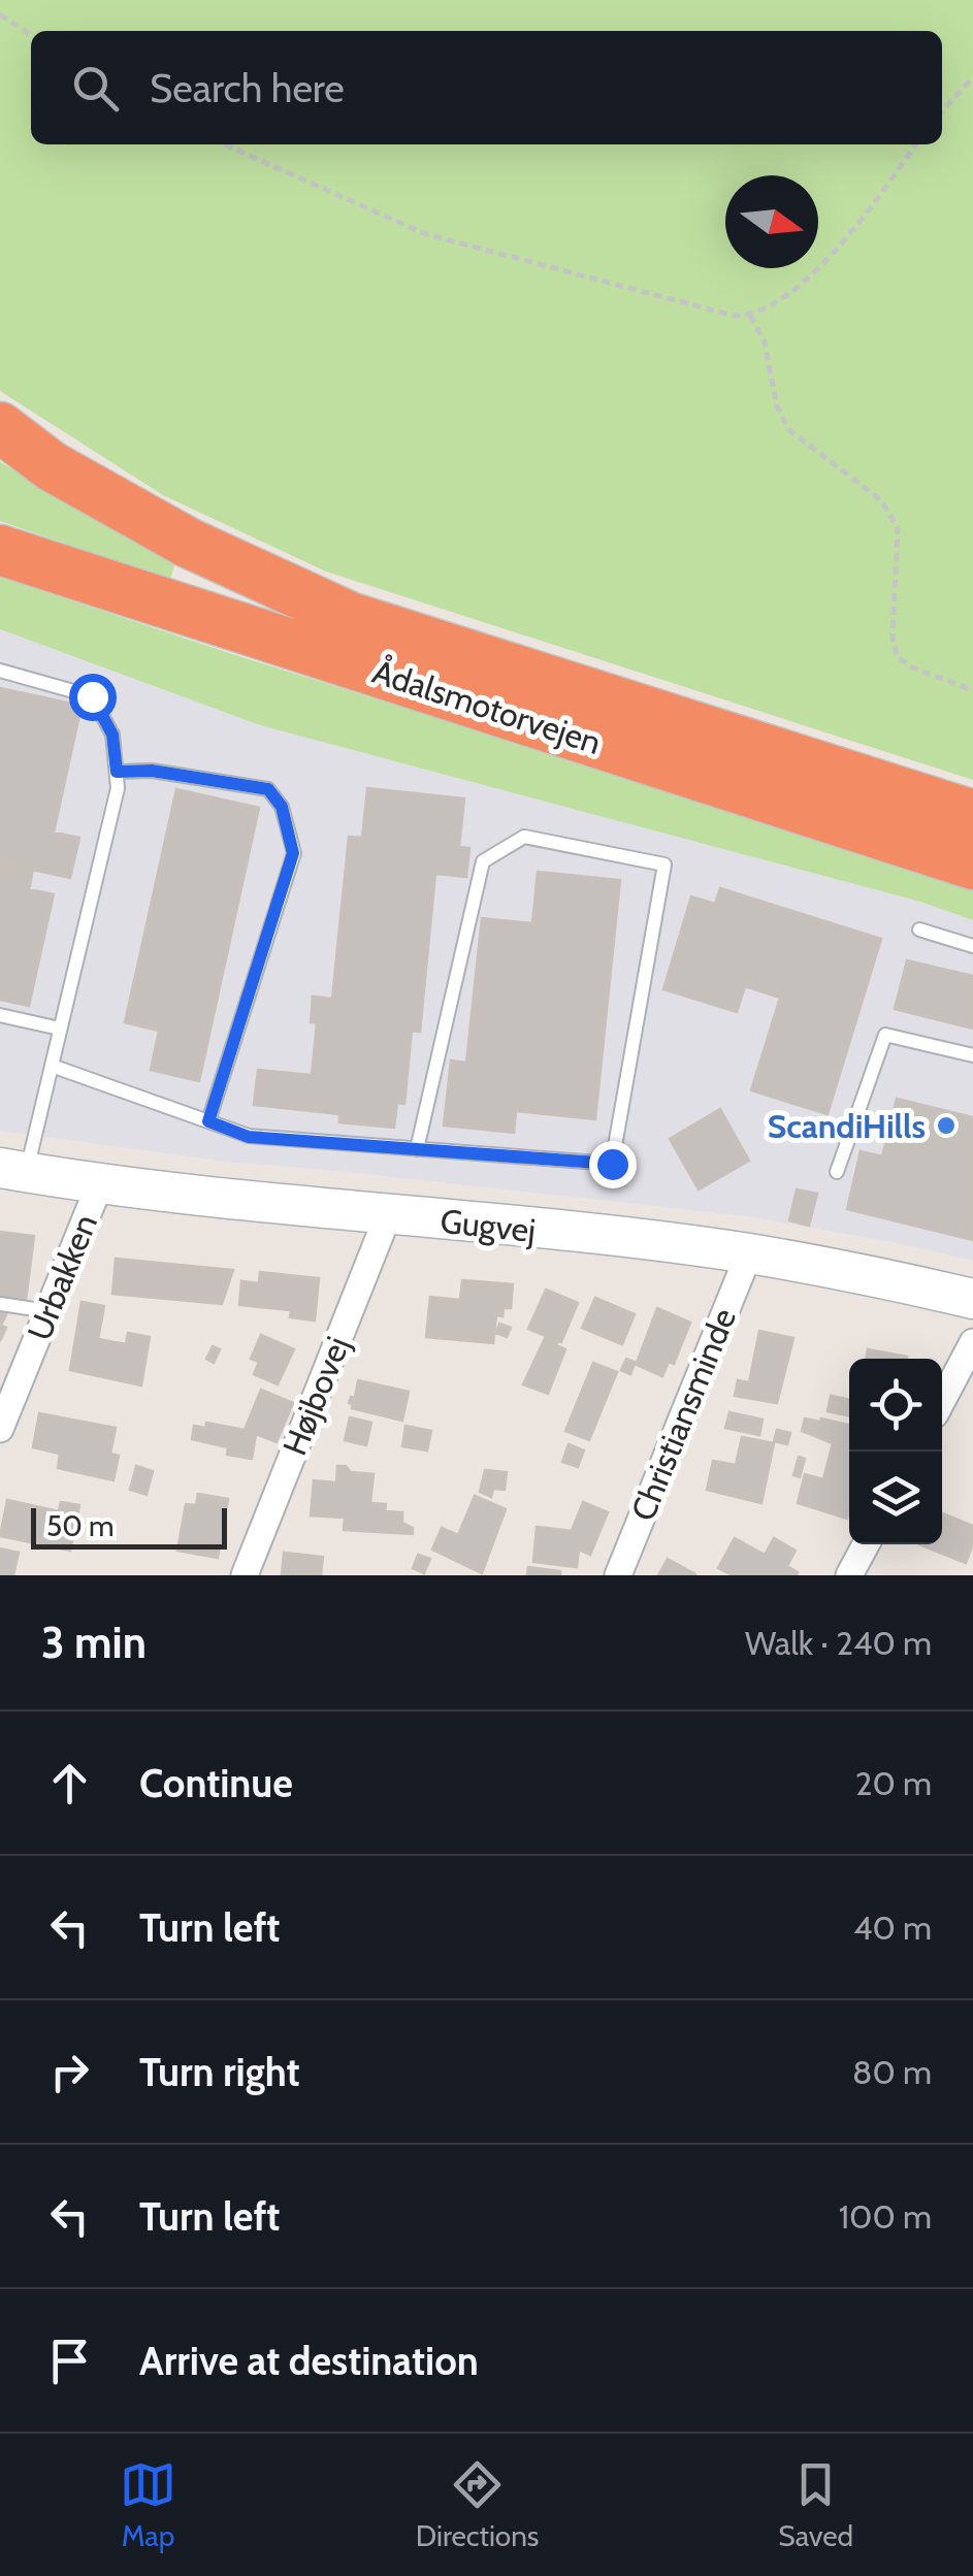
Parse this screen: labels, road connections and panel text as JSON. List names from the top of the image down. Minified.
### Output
{"streets":{"highway":["Ådalsmotorvejen"],"street":["Gugvej","Urbakken","Højbovej","Christiansminde"]},"crossings":[["Gugvej","Urbakken"],["Gugvej","Højbovej"],["Gugvej","Christiansminde"]],"places":["ScandiHills"],"scale_bar":"50 m","north":"right","page":{"search":"Search here","scale":"50 m","heading":["3 min","Walk · 240 m"],"list":[["Continue","20 m"],["Turn left","40 m"],["Turn right","80 m"],["Turn left","100 m"],"Arrive at destination"],"nav":["Map","Directions","Saved"]}}
